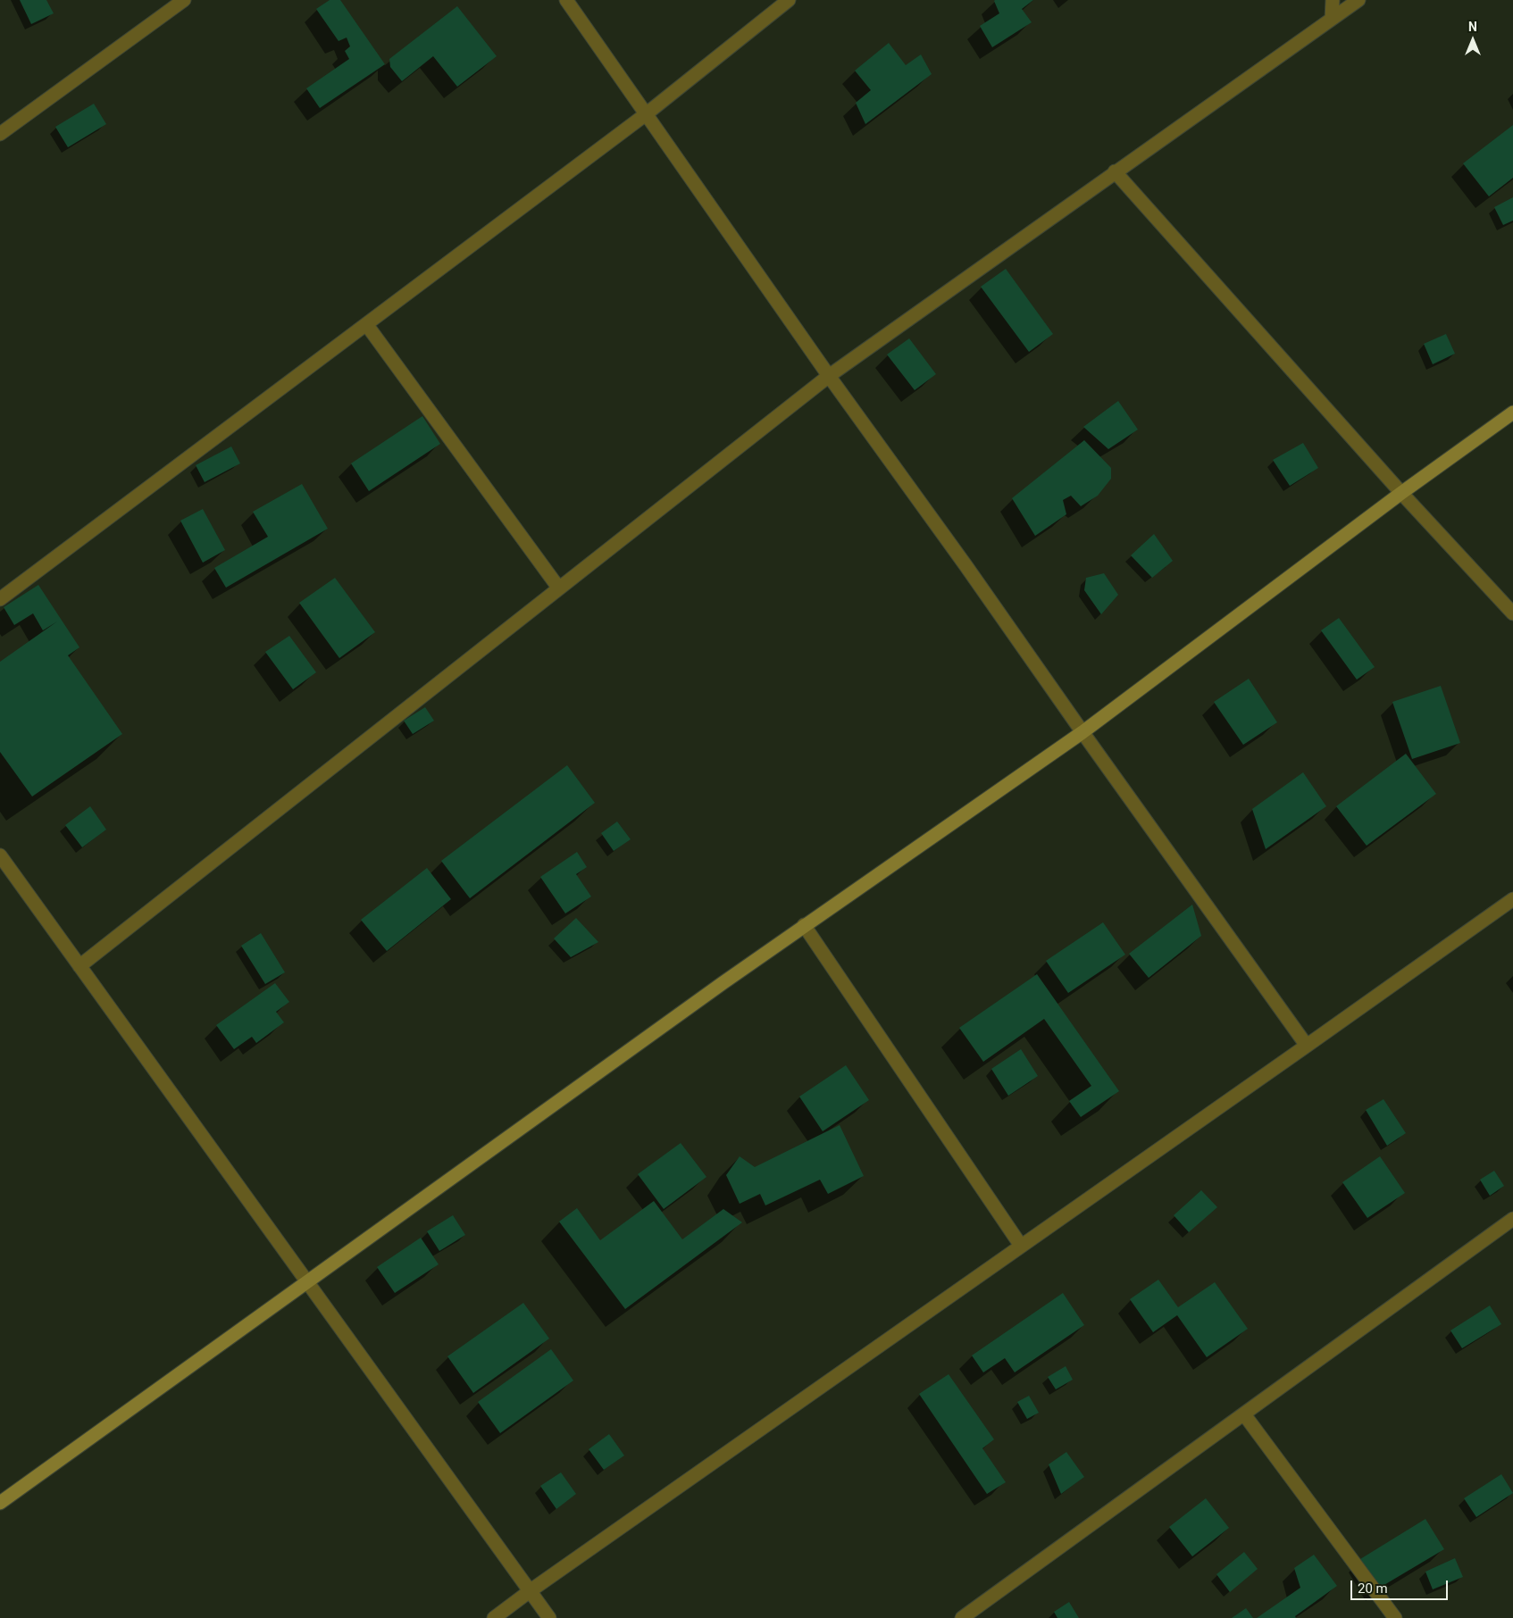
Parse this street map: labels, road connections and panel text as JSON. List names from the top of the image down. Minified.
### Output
{"scale_bar":"20 m","north":"top"}
